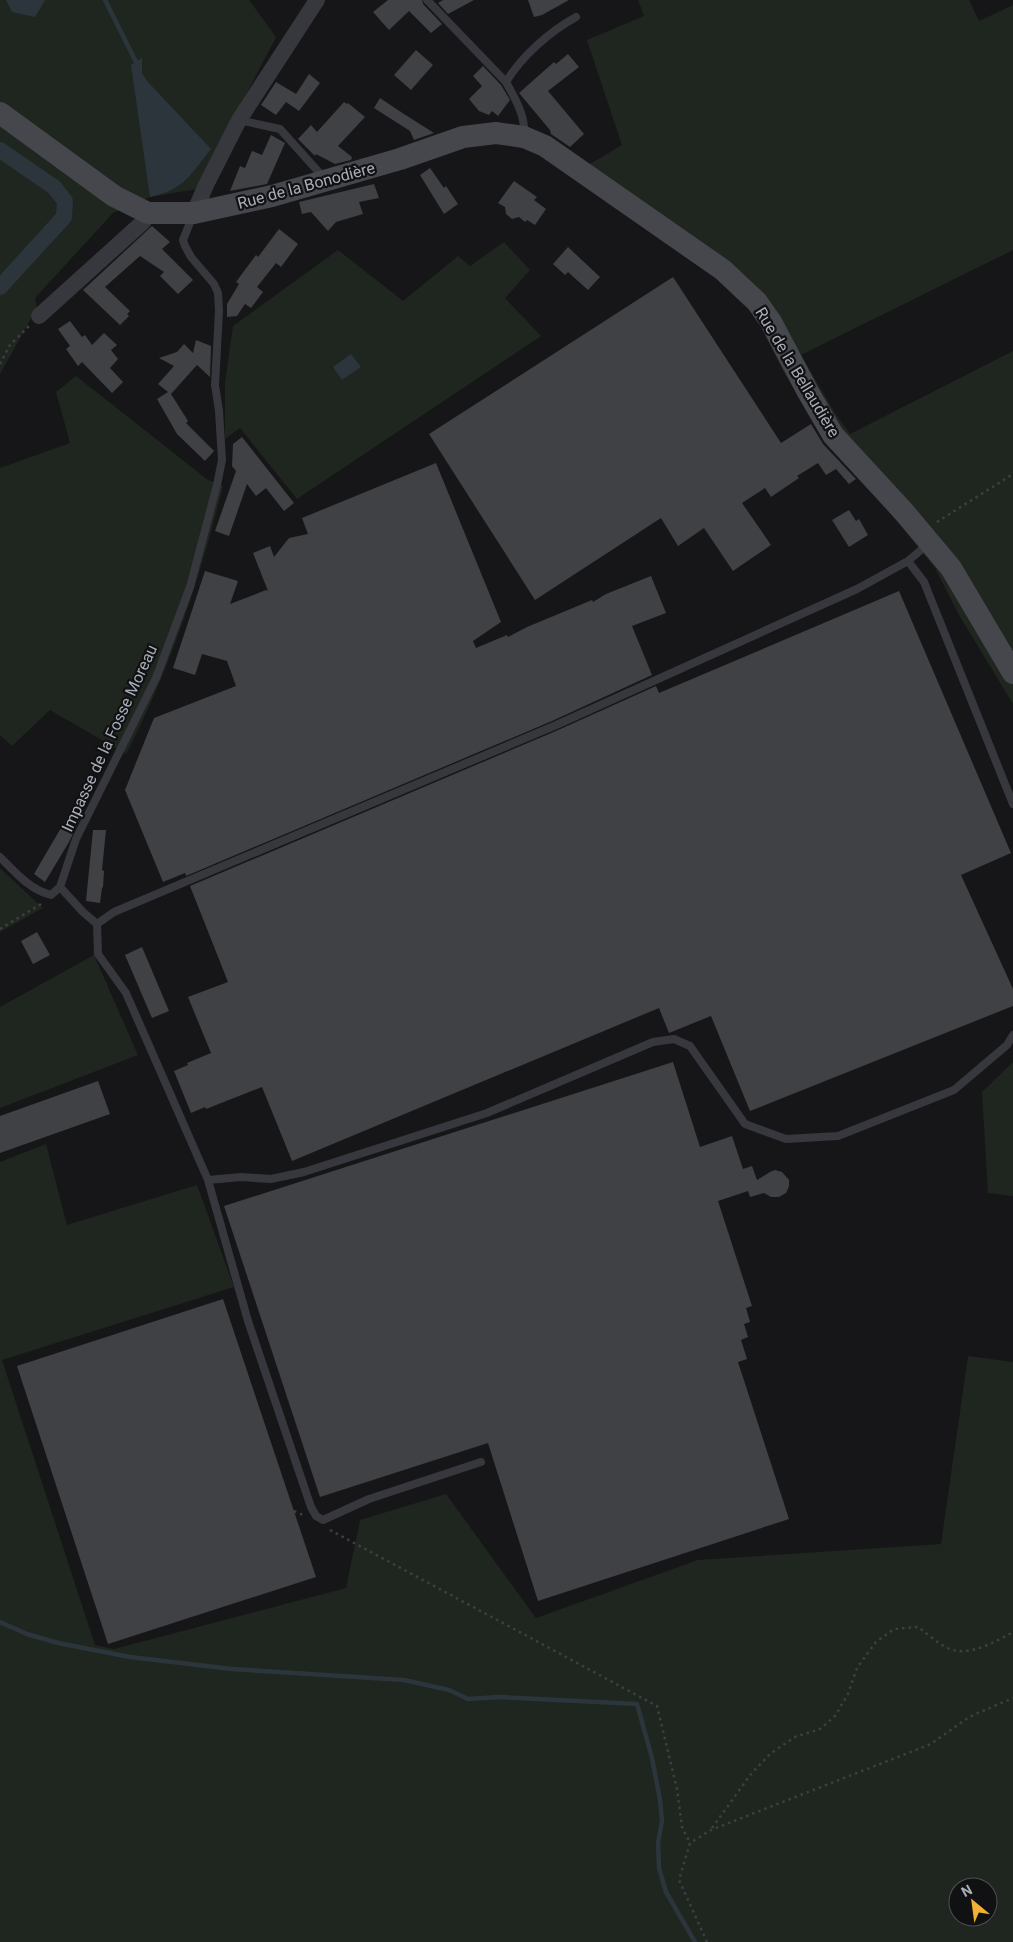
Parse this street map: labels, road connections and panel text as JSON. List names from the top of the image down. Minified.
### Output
{"streets":{"street":["Rue de la Bonodière","Rue de la Bellaudière"],"lane":["Impasse de la Fosse Moreau"]},"crossings":[["Rue de la Bonodière","Rue de la Bellaudière"],["Rue de la Bonodière","Impasse de la Fosse Moreau"]],"north":"top left"}
